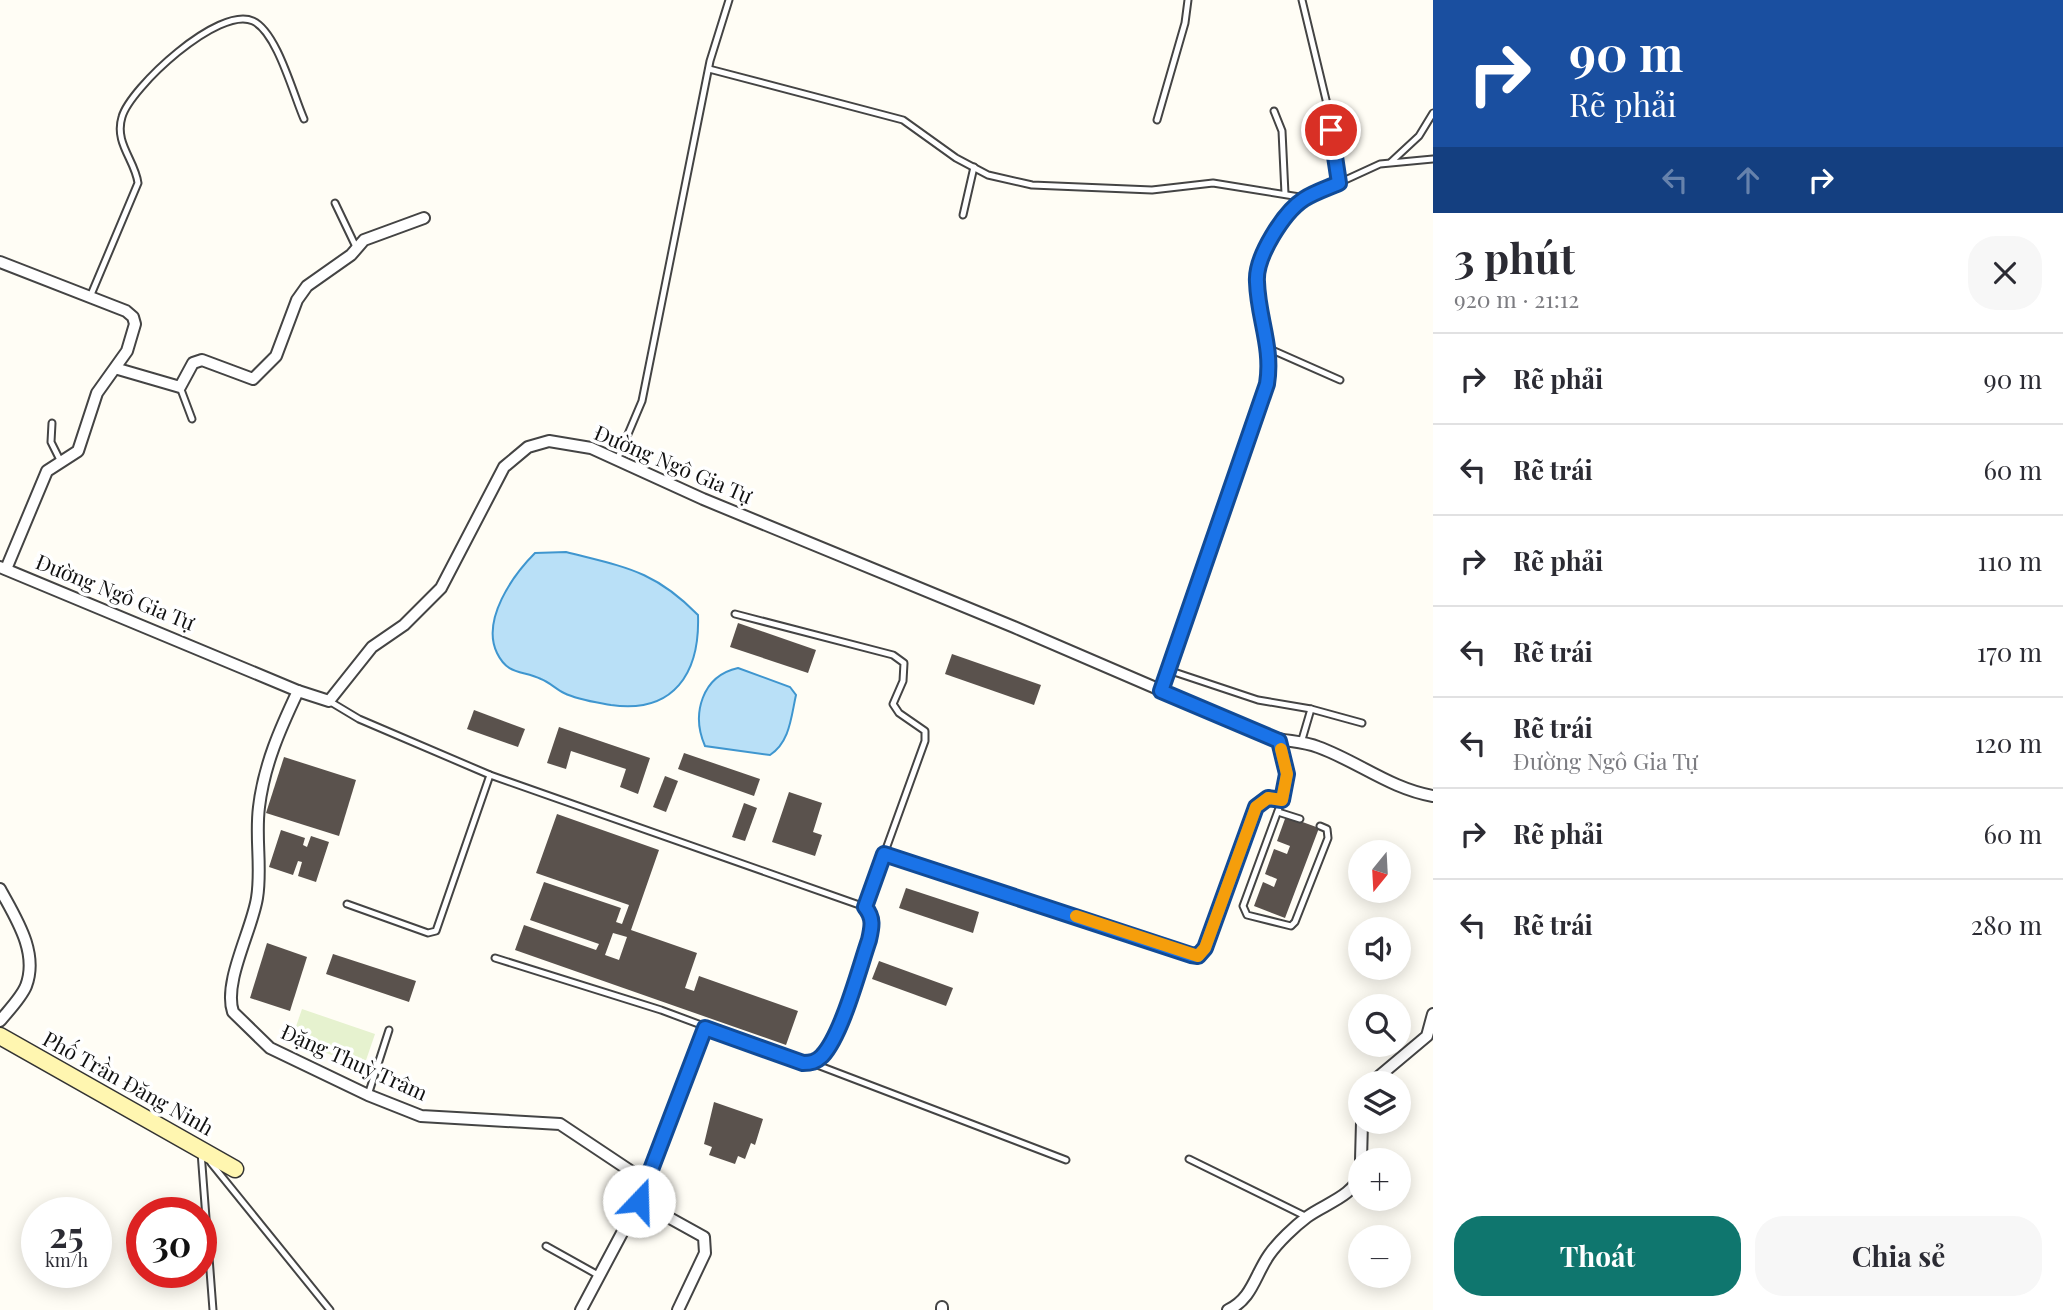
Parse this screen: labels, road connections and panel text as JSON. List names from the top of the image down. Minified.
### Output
{"streets":{"street":["Đường Ngô Gia Tự","Đặng Thuỳ Trâm","Phố Trần Đăng Ninh"]},"crossings":[["Đường Ngô Gia Tự","Đặng Thuỳ Trâm"]],"north":"bottom","page":{"turn":["90 m","Rẽ phải"],"heading":["3 phút","920 m · 21:12"],"list":[{"name":"Rẽ phải","value":"90 m"},{"name":"Rẽ trái","value":"60 m"},{"name":"Rẽ phải","value":"110 m"},{"name":"Rẽ trái","value":"170 m"},{"name":"Rẽ trái","note":"Đường Ngô Gia Tự","value":"120 m"},{"name":"Rẽ phải","value":"60 m"},{"name":"Rẽ trái","value":"280 m"}],"map_buttons":["+","−"],"speed":"25 km/h","limit":"30","buttons":["Thoát","Chia sẻ"]}}
